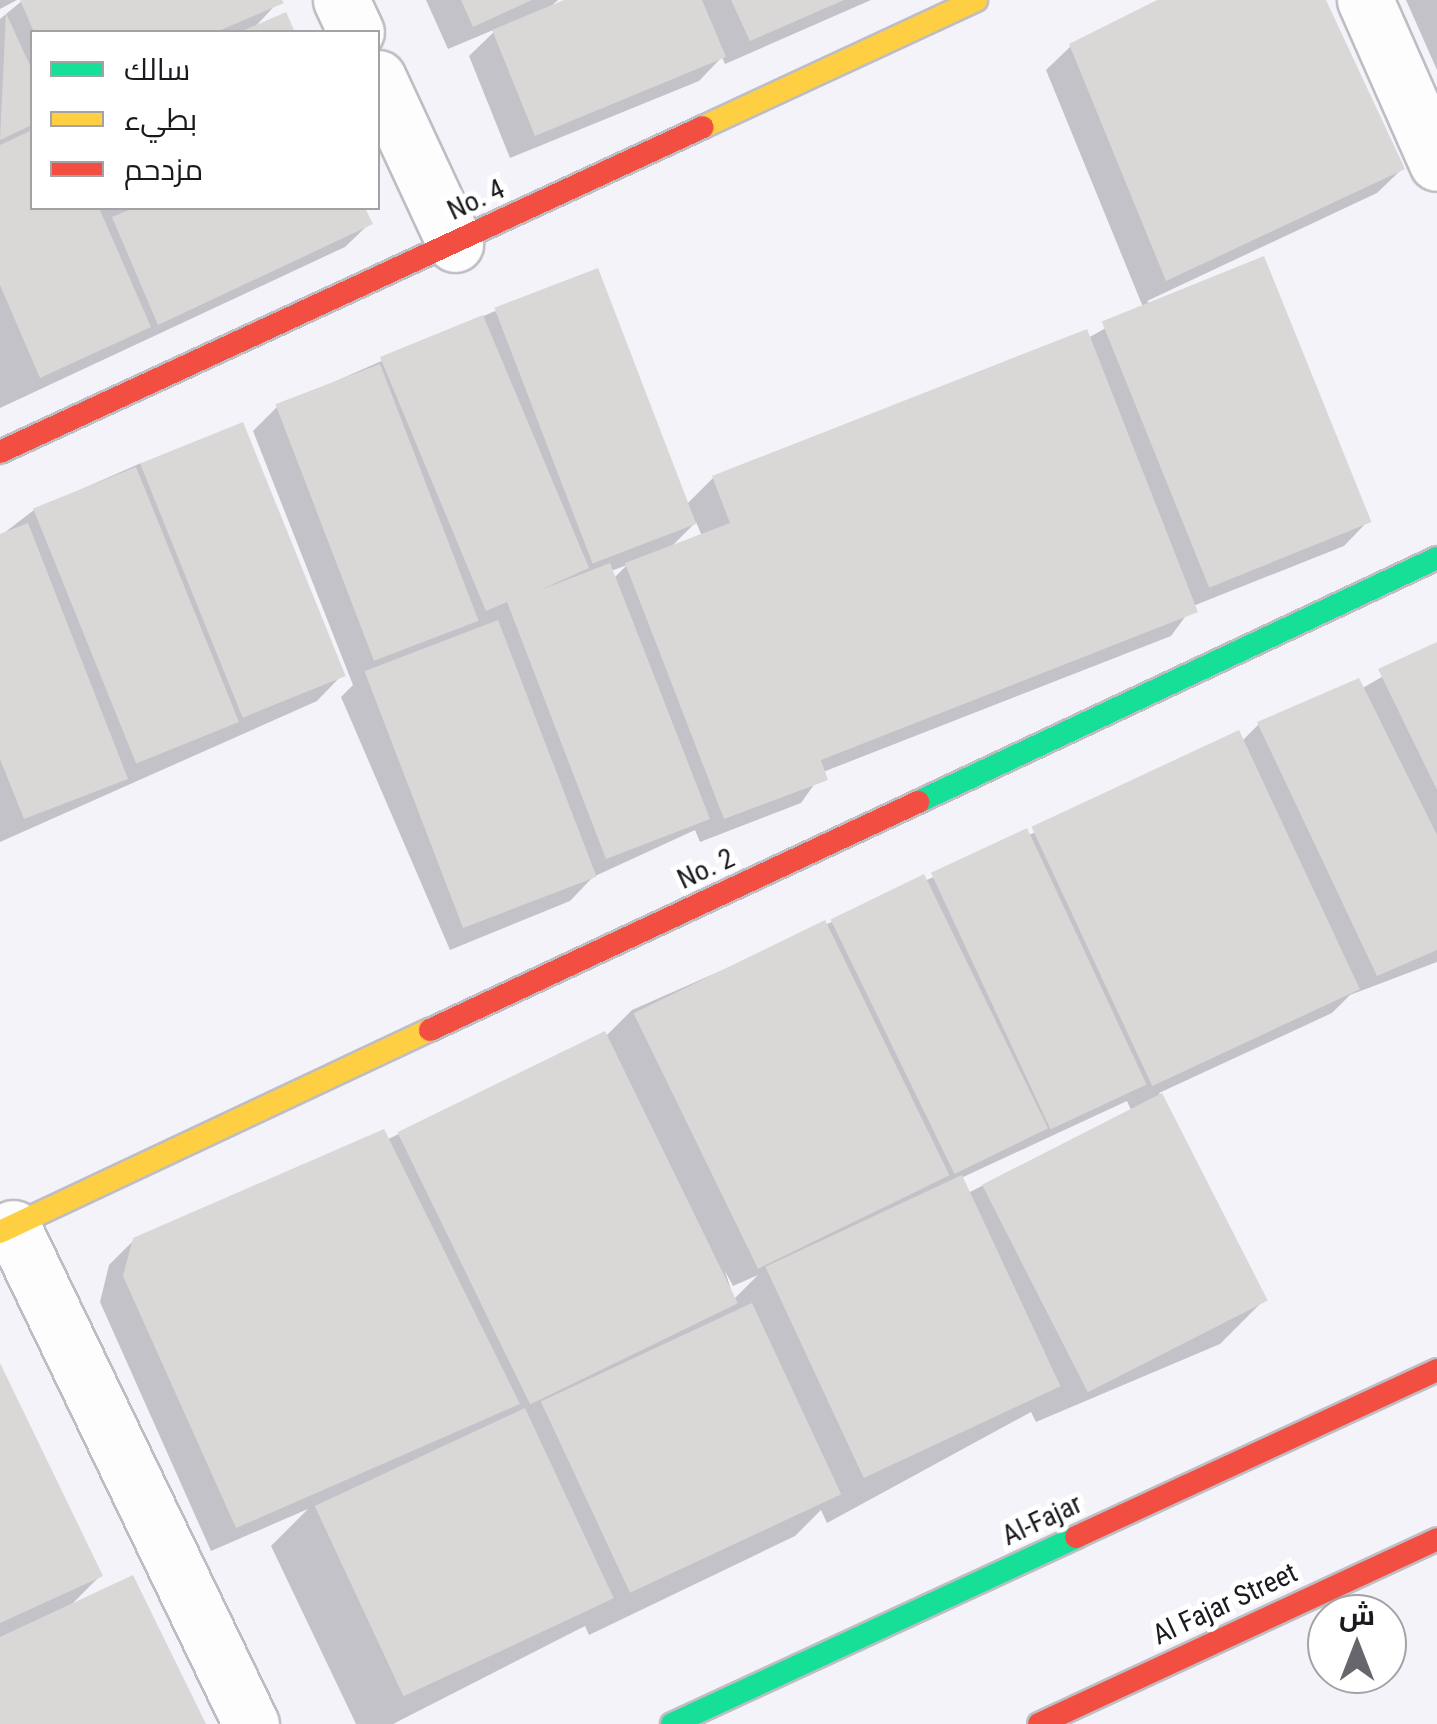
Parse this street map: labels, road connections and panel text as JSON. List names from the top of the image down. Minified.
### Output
{"streets":{"street":["No. 4","No. 2","Al-Fajar","Al Fajar Street"]},"legend":["سالك","بطيء","مزدحم"],"north":"top"}
